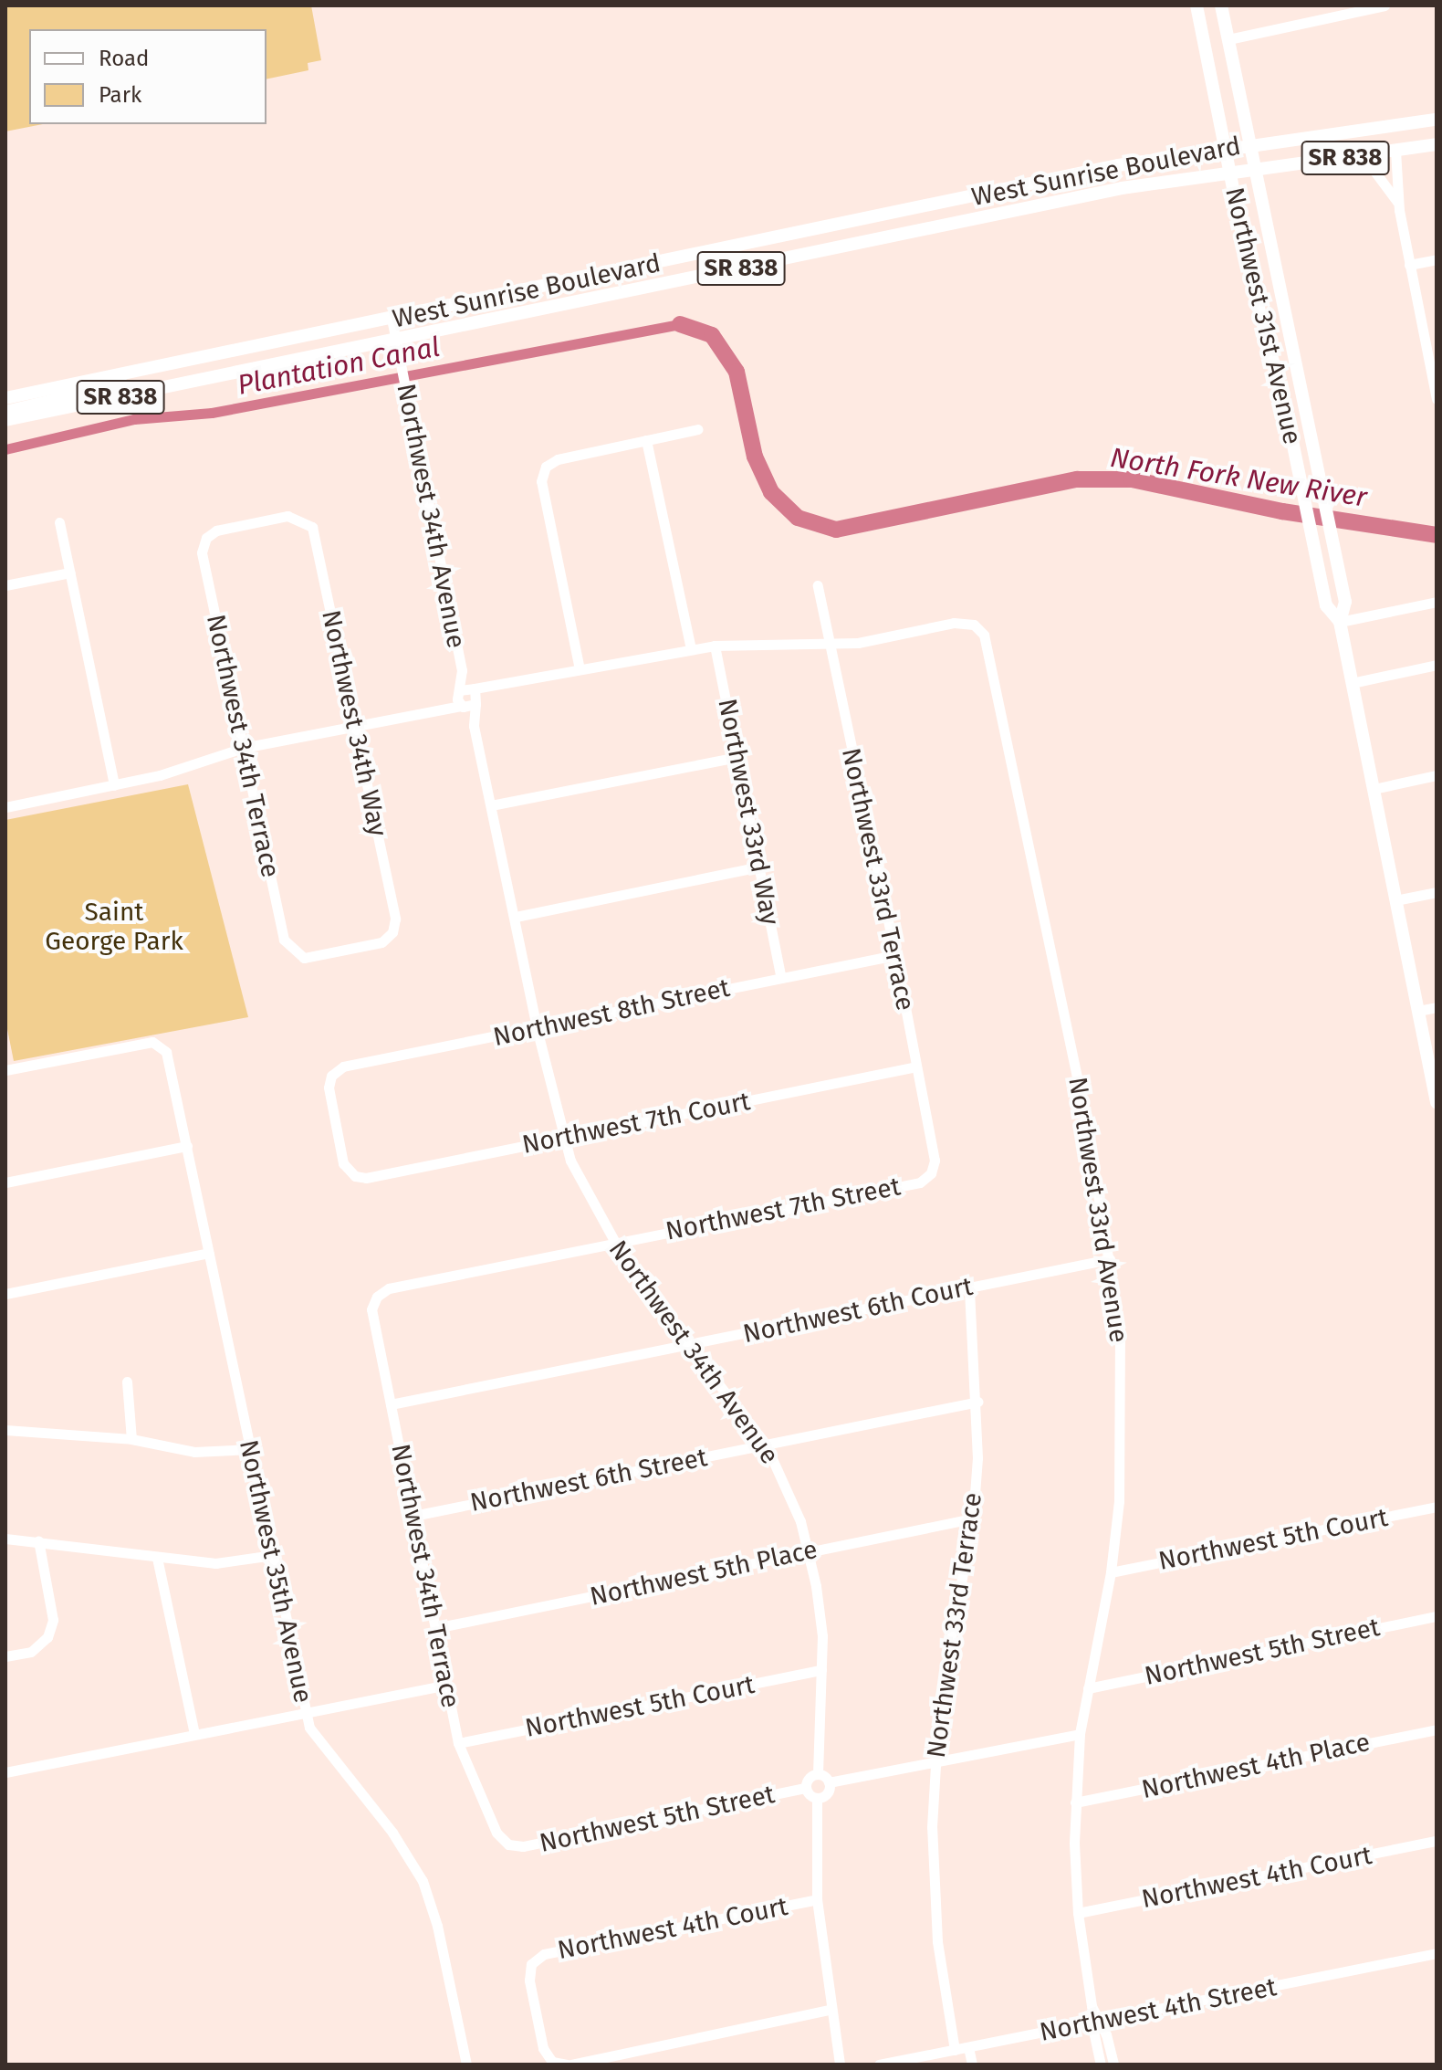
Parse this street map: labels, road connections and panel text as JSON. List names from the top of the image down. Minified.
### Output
{"streets":{"main road":["SR 838","West Sunrise Boulevard","Northwest 31st Avenue"],"street":["Northwest 34th Avenue","Northwest 34th Way","Northwest 34th Terrace","Northwest 33rd Way","Northwest 33rd Terrace","Northwest 8th Street","Northwest 7th Court","Northwest 7th Street","Northwest 33rd Avenue","Northwest 6th Court","Northwest 6th Street","Northwest 5th Court","Northwest 35th Avenue","Northwest 5th Place","Northwest 5th Street","Northwest 4th Place","Northwest 4th Court","Northwest 4th Street"]},"crossings":[["West Sunrise Boulevard","Northwest 31st Avenue"],["West Sunrise Boulevard","Northwest 34th Avenue"],["Northwest 34th Avenue","Northwest 8th Street"],["Northwest 34th Avenue","Northwest 7th Court"],["Northwest 34th Avenue","Northwest 7th Street"],["Northwest 34th Avenue","Northwest 6th Court"],["Northwest 34th Avenue","Northwest 6th Street"],["Northwest 34th Avenue","Northwest 5th Court"],["Northwest 34th Avenue","Northwest 5th Place"],["Northwest 34th Avenue","Northwest 5th Street"],["Northwest 34th Way","Northwest 34th Terrace"],["Northwest 34th Terrace","Northwest 7th Street"],["Northwest 34th Terrace","Northwest 6th Court"],["Northwest 34th Terrace","Northwest 6th Street"],["Northwest 34th Terrace","Northwest 5th Court"],["Northwest 34th Terrace","Northwest 5th Place"],["Northwest 34th Terrace","Northwest 5th Street"],["Northwest 33rd Way","Northwest 8th Street"],["Northwest 33rd Terrace","Northwest 8th Street"],["Northwest 33rd Terrace","Northwest 7th Court"],["Northwest 33rd Terrace","Northwest 7th Street"],["Northwest 33rd Terrace","Northwest 33rd Avenue"],["Northwest 33rd Terrace","Northwest 6th Court"],["Northwest 33rd Terrace","Northwest 6th Street"],["Northwest 33rd Terrace","Northwest 5th Place"],["Northwest 33rd Terrace","Northwest 4th Street"],["Northwest 8th Street","Northwest 7th Court"],["Northwest 33rd Avenue","Northwest 6th Court"],["Northwest 33rd Avenue","Northwest 5th Court"],["Northwest 33rd Avenue","Northwest 5th Street"],["Northwest 33rd Avenue","Northwest 4th Place"],["Northwest 33rd Avenue","Northwest 4th Court"],["Northwest 33rd Avenue","Northwest 4th Street"]],"water":["Plantation Canal","North Fork New River"],"parks":["Saint George Park"],"legend":["Road","Park"]}
